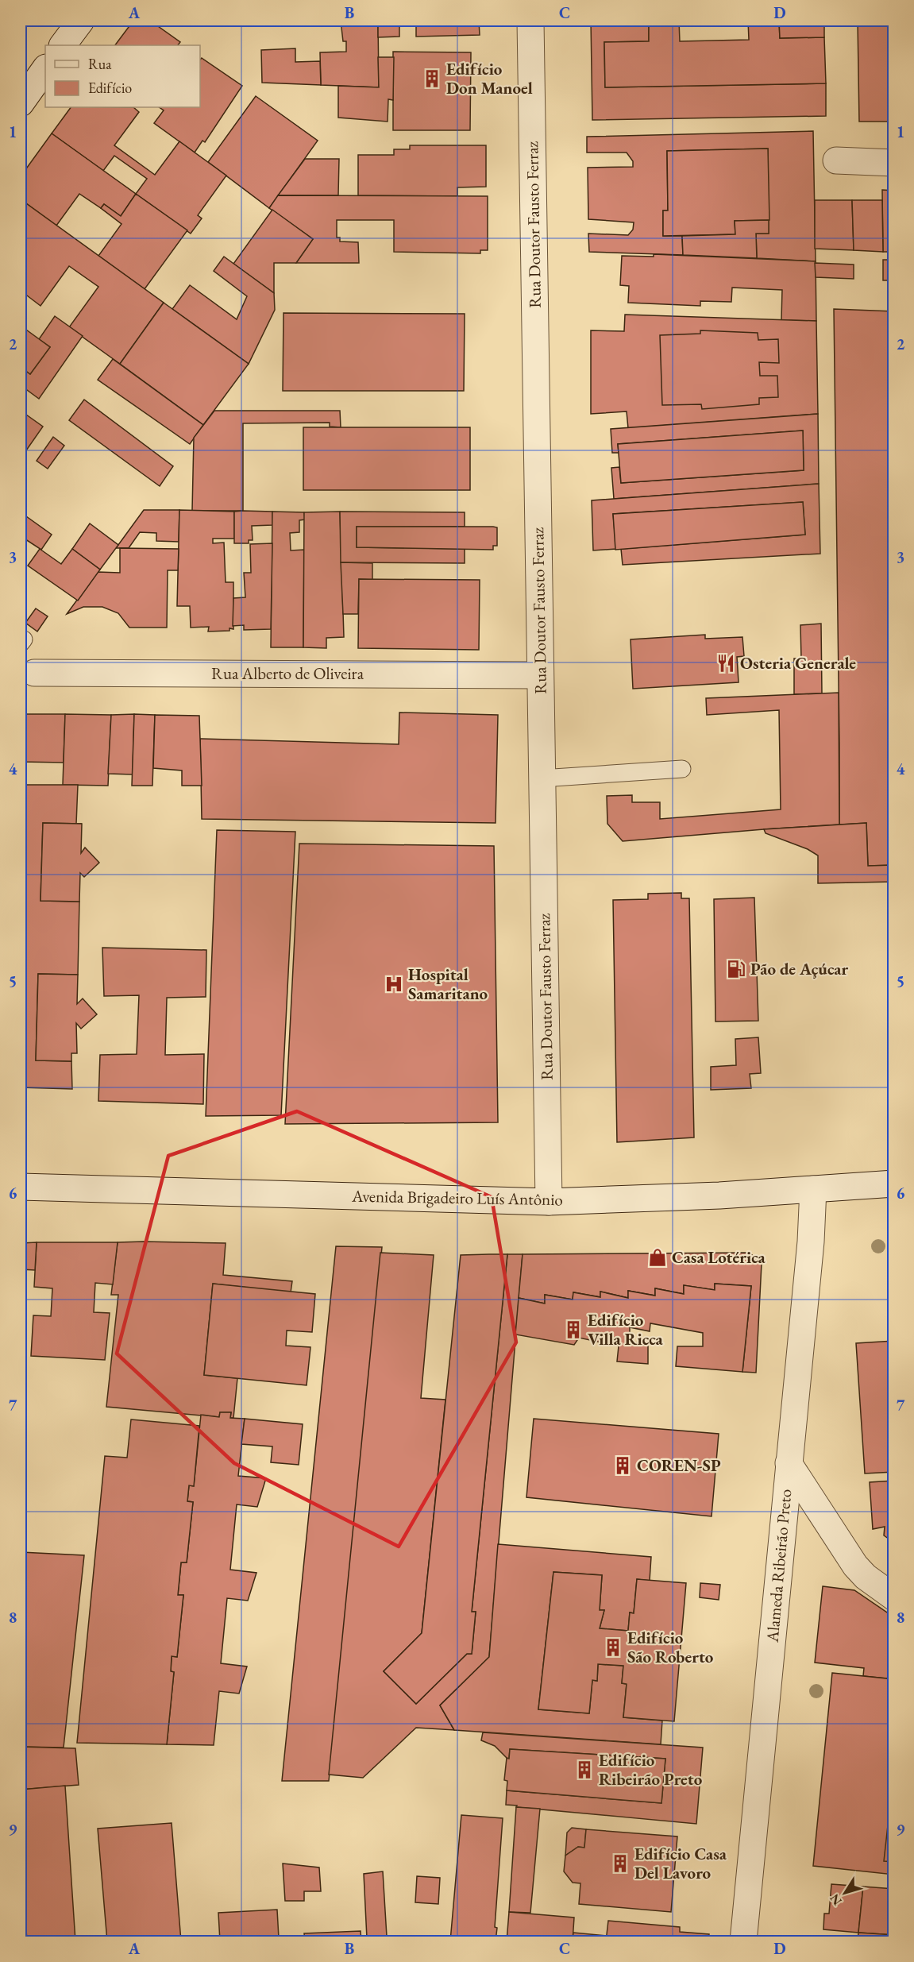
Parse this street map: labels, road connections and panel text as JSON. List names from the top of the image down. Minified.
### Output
{"streets":{"street":["Rua Doutor Fausto Ferraz","Rua Alberto de Oliveira","Avenida Brigadeiro Luís Antônio","Alameda Ribeirão Preto"]},"crossings":[["Rua Doutor Fausto Ferraz","Rua Alberto de Oliveira"],["Rua Doutor Fausto Ferraz","Avenida Brigadeiro Luís Antônio"],["Avenida Brigadeiro Luís Antônio","Alameda Ribeirão Preto"]],"places":{"building":["Edifício Don Manoel","Edifício Villa Ricca","COREN-SP","Edifício São Roberto","Edifício Ribeirão Preto","Edifício Casa Del Lavoro"],"restaurant":["Osteria Generale"],"fuel station":["Pão de Açúcar"],"hospital":["Hospital Samaritano"],"shop":["Casa Lotérica"]},"legend":["Rua","Edifício"],"north":"bottom left","grid":{"columns":["A","B","C","D"],"rows":["1","2","3","4","5","6","7","8","9"]}}
